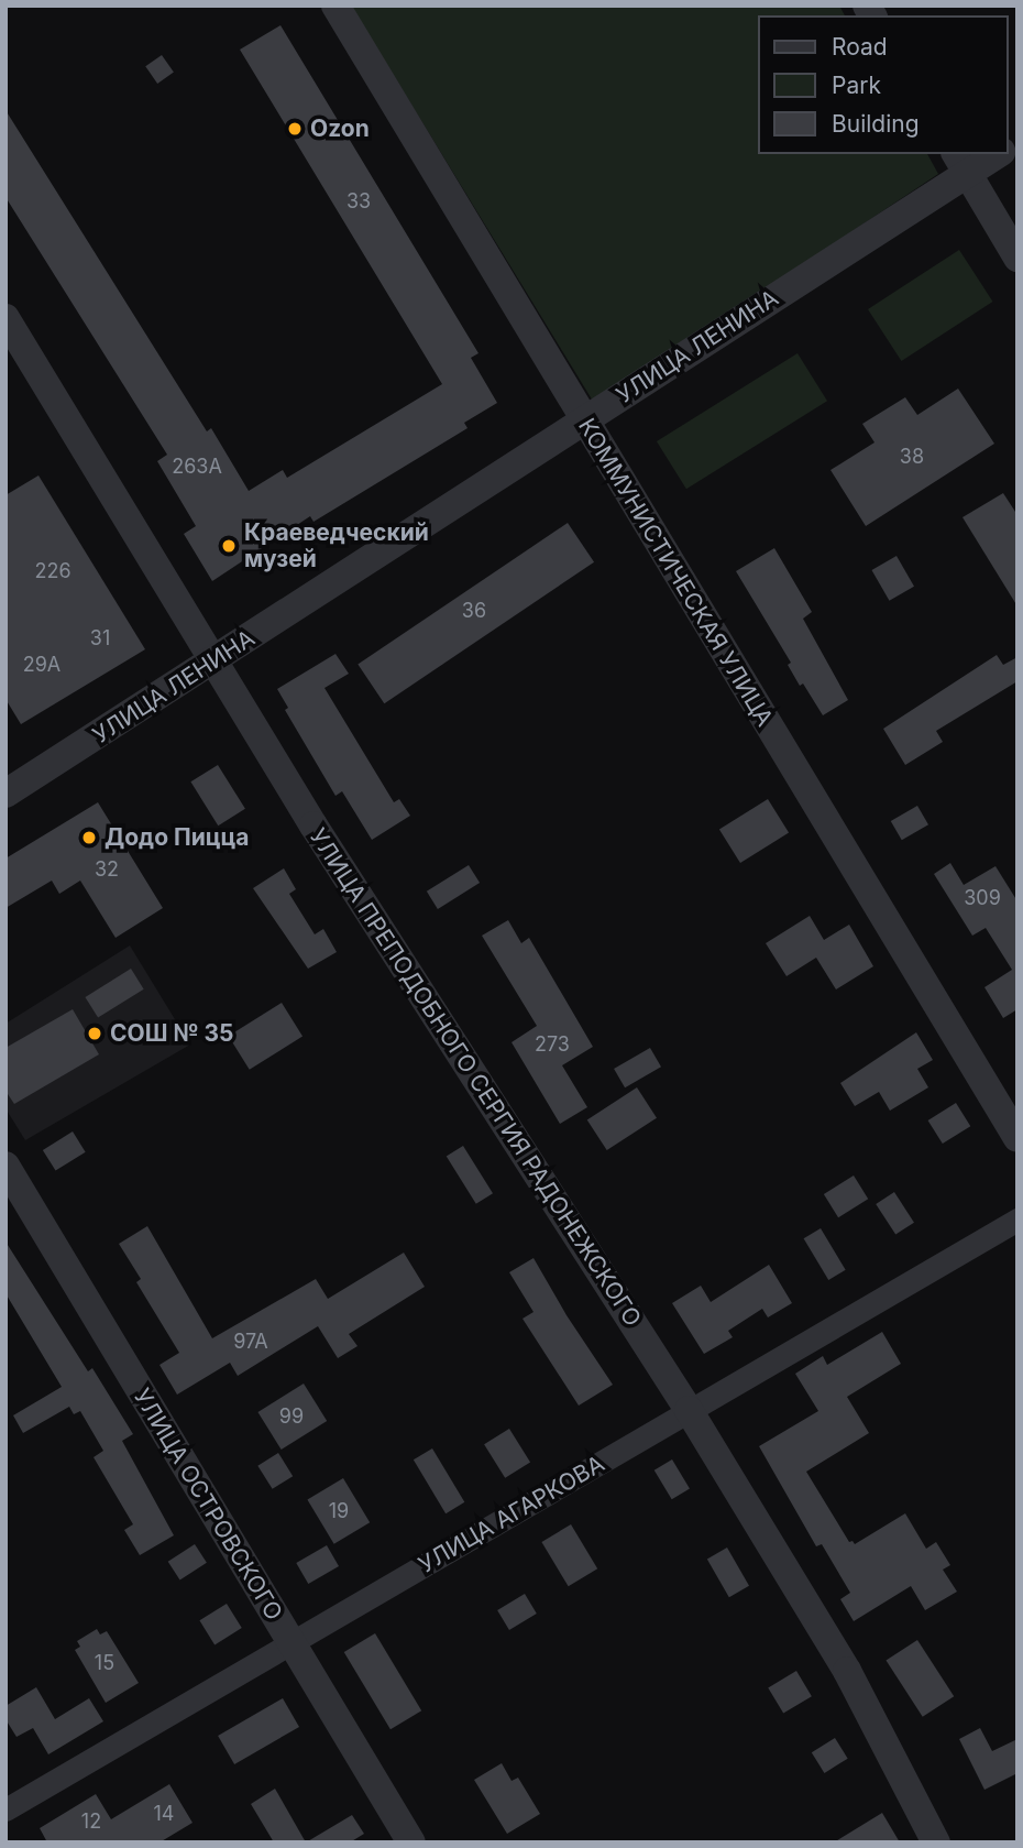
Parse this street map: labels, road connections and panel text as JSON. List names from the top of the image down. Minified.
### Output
{"streets":{"street":["УЛИЦА ЛЕНИНА","КОММУНИСТИЧЕСКАЯ УЛИЦА","УЛИЦА ПРЕПОДОБНОГО СЕРГИЯ РАДОНЕЖСКОГО","УЛИЦА ОСТРОВСКОГО","УЛИЦА АГАРКОВА"]},"crossings":[["УЛИЦА ЛЕНИНА","КОММУНИСТИЧЕСКАЯ УЛИЦА"],["УЛИЦА ЛЕНИНА","УЛИЦА ПРЕПОДОБНОГО СЕРГИЯ РАДОНЕЖСКОГО"],["УЛИЦА ПРЕПОДОБНОГО СЕРГИЯ РАДОНЕЖСКОГО","УЛИЦА АГАРКОВА"],["УЛИЦА ОСТРОВСКОГО","УЛИЦА АГАРКОВА"]],"places":["Ozon","Краеведческий музей","Додо Пицца","СОШ № 35"],"house_numbers":["33","38","263А","226","36","31","29А","32","309","273","97А","99","19","15","14","12"],"legend":["Road","Park","Building"]}
